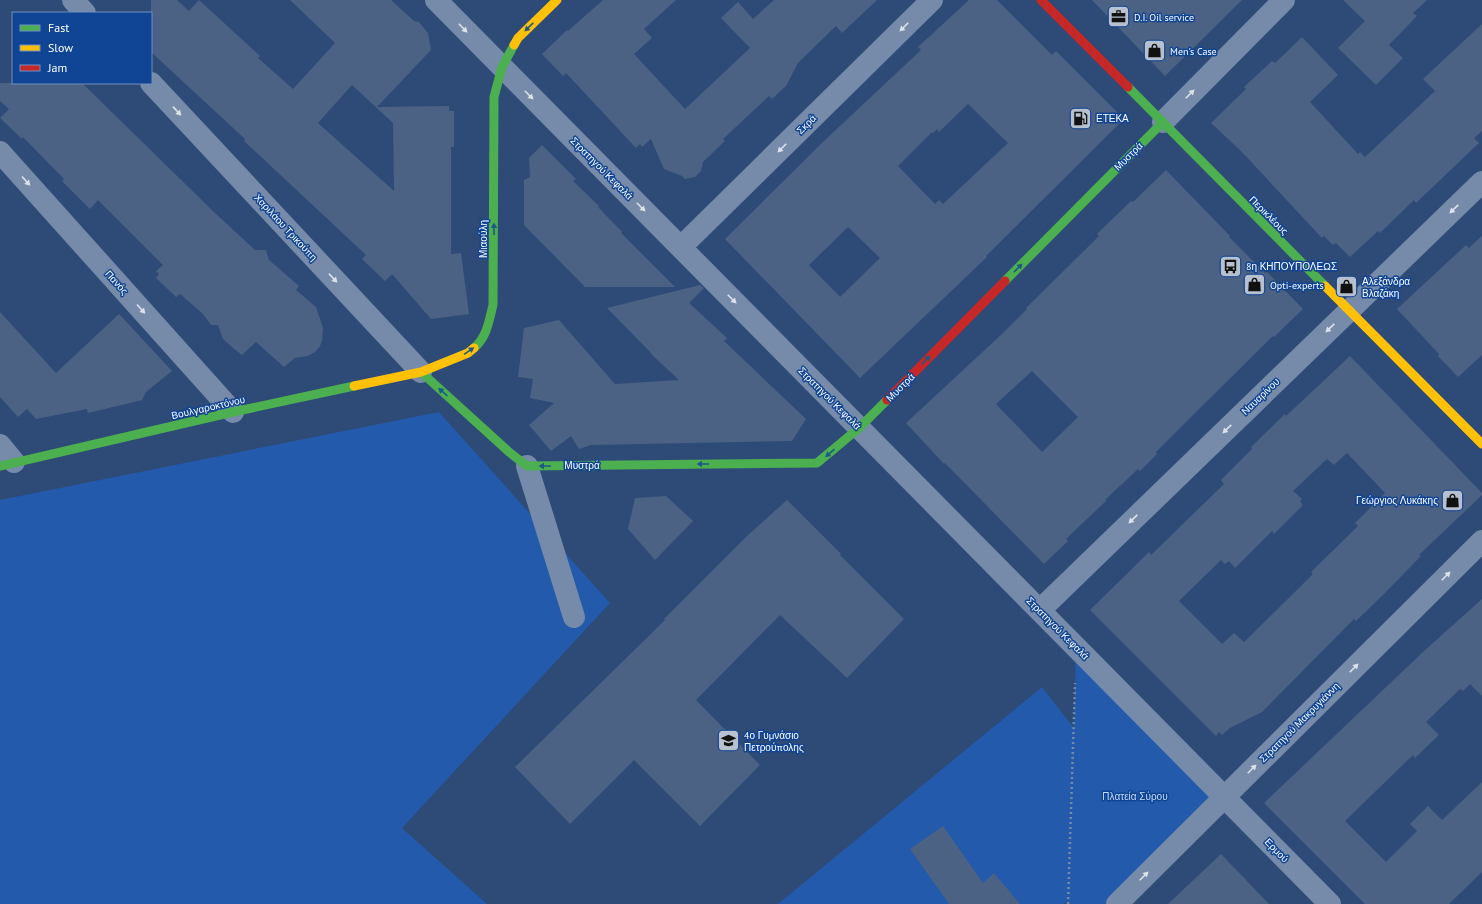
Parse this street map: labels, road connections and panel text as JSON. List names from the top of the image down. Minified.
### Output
{"streets":{"street":["Σκρά","Μυστρά","Στρατηγού Κεφαλά","Περικλέους","Χαριλάου Τρικούπη","Μιαούλη","Πανός","Ναυαρίνου","Βουλγαροκτόνου","Στρατηγού Μακρυγιάννη","Ερμού"]},"crossings":[["Σκρά","Στρατηγού Κεφαλά"],["Μυστρά","Στρατηγού Κεφαλά"],["Μυστρά","Περικλέους"],["Στρατηγού Κεφαλά","Μιαούλη"],["Στρατηγού Κεφαλά","Ναυαρίνου"],["Στρατηγού Κεφαλά","Στρατηγού Μακρυγιάννη"],["Στρατηγού Κεφαλά","Ερμού"],["Περικλέους","Ναυαρίνου"],["Χαριλάου Τρικούπη","Μιαούλη"],["Χαριλάου Τρικούπη","Βουλγαροκτόνου"],["Μιαούλη","Βουλγαροκτόνου"],["Πανός","Βουλγαροκτόνου"],["Στρατηγού Μακρυγιάννη","Ερμού"]],"one_way":["Σκρά","Στρατηγού Κεφαλά","Χαριλάου Τρικούπη","Πανός","Ναυαρίνου","Στρατηγού Μακρυγιάννη"],"parks":["Πλατεία Σύρου"],"places":{"office":["D.I. Oil service"],"shop":["Men's Case","Opti-experts","Αλεξάνδρα Βλαζάκη","Γεώργιος Λυκάκης"],"fuel station":["ΕΤΕΚΑ"],"bus stop":["8η ΚΗΠΟΥΠΟΛΕΩΣ"],"school or university":["4ο Γυμνάσιο Πετρούπολης"]},"legend":["Fast","Slow","Jam"]}
